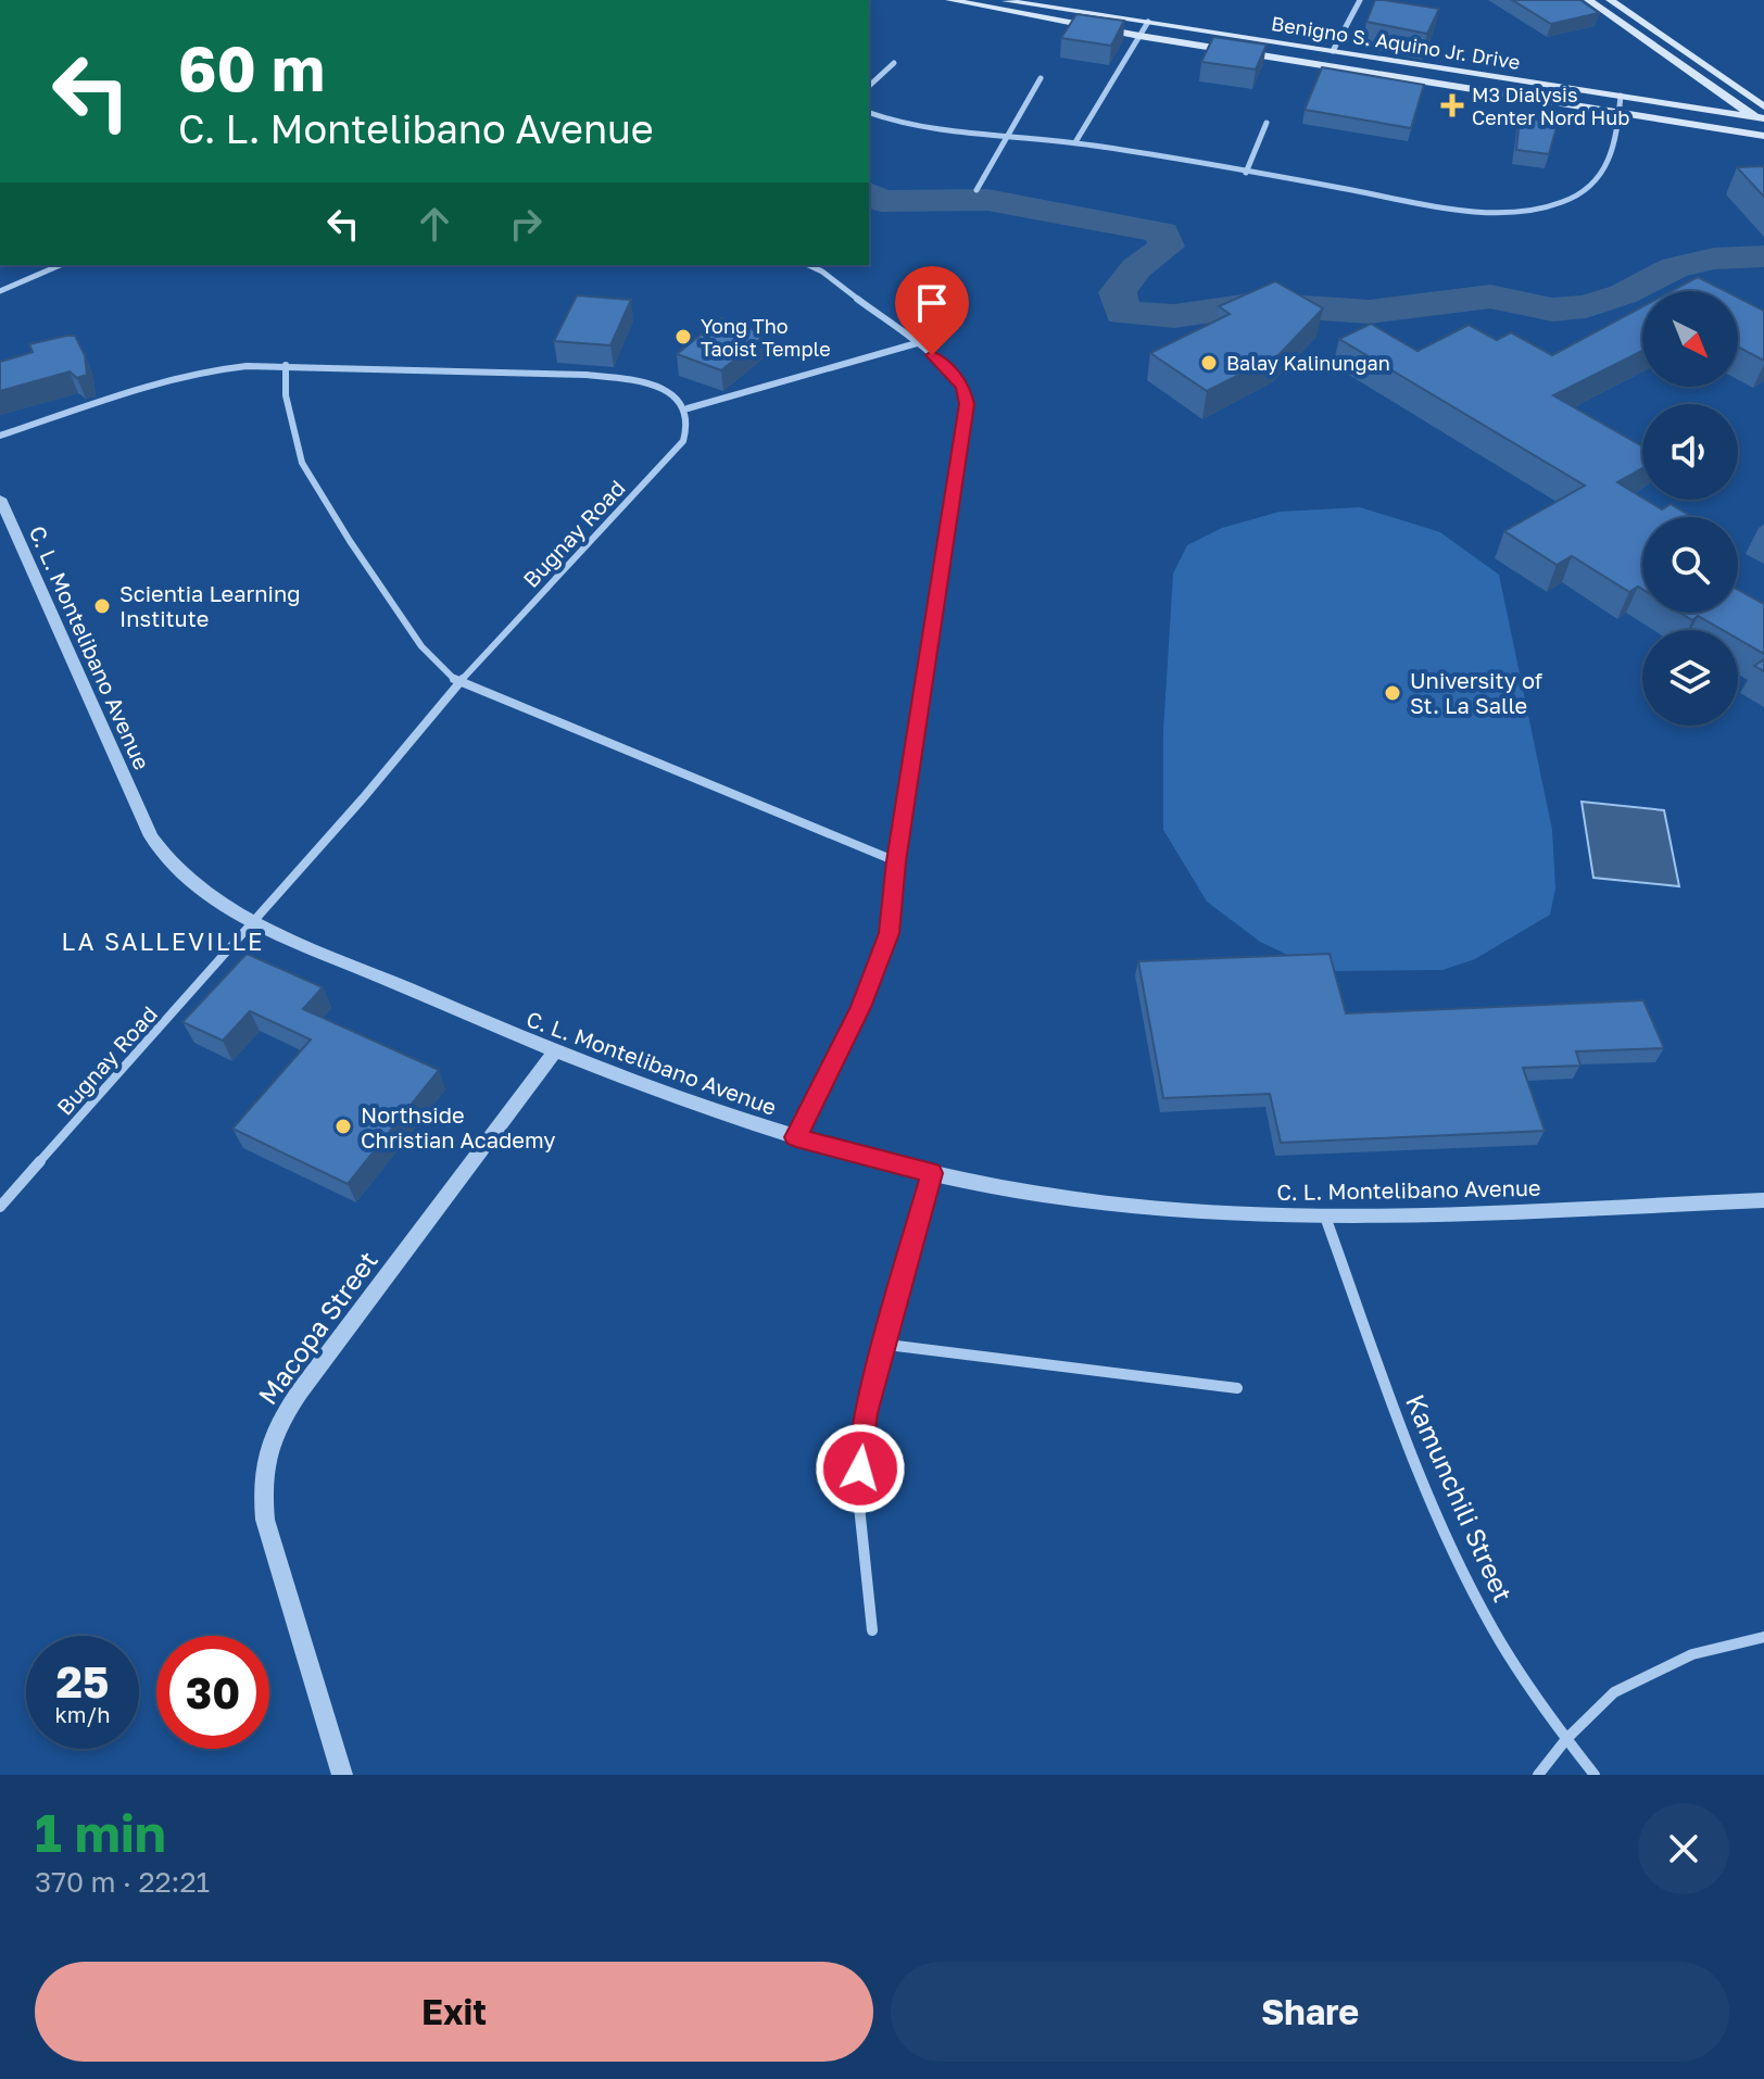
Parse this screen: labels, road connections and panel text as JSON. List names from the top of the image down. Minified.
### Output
{"streets":{"main road":["Benigno S. Aquino Jr. Drive"],"street":["Bugnay Road","C. L. Montelibano Avenue","Macopa Street","Kamunchili Street"]},"crossings":[["Bugnay Road","C. L. Montelibano Avenue"],["C. L. Montelibano Avenue","Macopa Street"],["C. L. Montelibano Avenue","Kamunchili Street"]],"districts":["LA SALLEVILLE"],"places":{"health":["M3 Dialysis Center Nord Hub"],"other":["Yong Tho Taoist Temple","Balay Kalinungan","Scientia Learning Institute","University of St. La Salle","Northside Christian Academy"]},"north":"bottom right","page":{"turn":["60 m","C. L. Montelibano Avenue"],"speed":"25 km/h","limit":"30","heading":["1 min","370 m · 22:21"],"buttons":["Exit","Share"]}}
